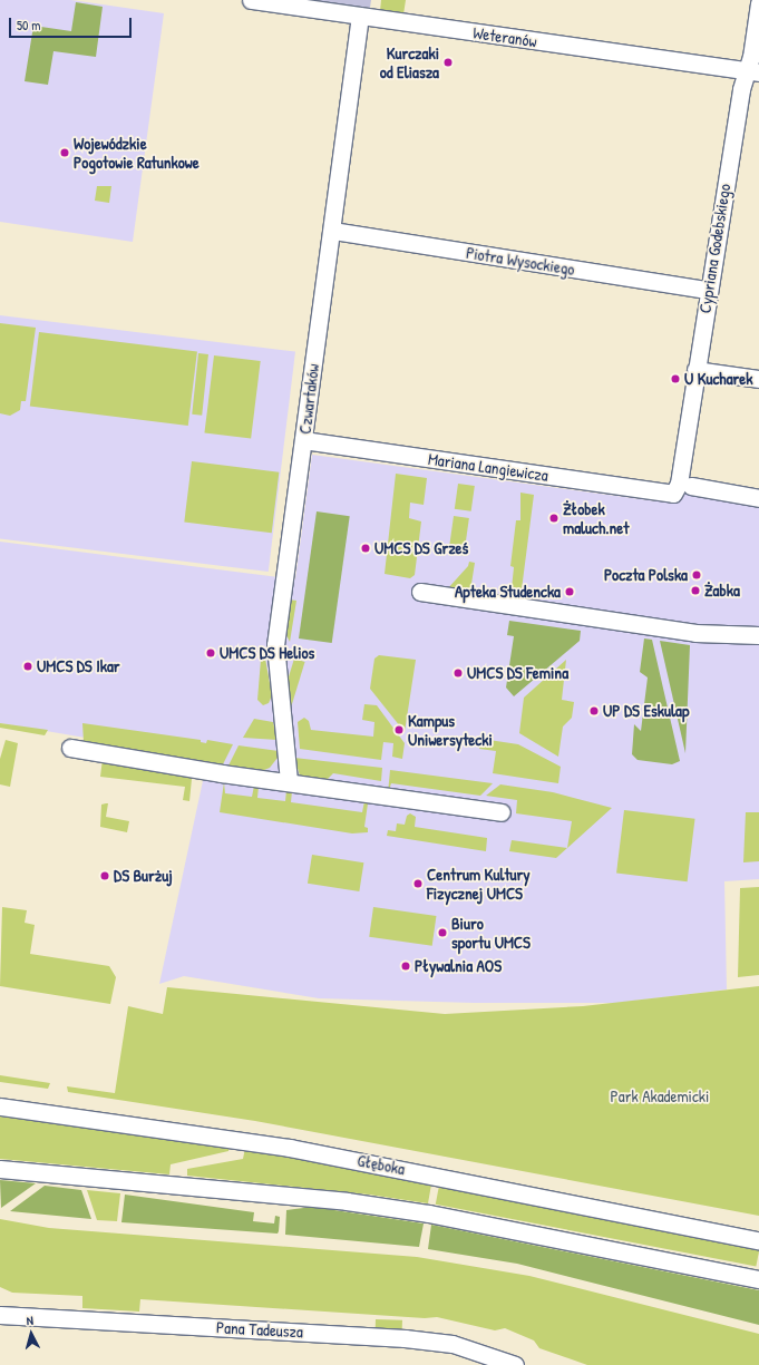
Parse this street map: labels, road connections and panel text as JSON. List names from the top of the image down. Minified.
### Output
{"streets":{"street":["Weteranów","Cypriana Godebskiego","Piotra Wysockiego","Czwartaków","Mariana Langiewicza","Głęboka","Pana Tadeusza"]},"crossings":[["Weteranów","Cypriana Godebskiego"],["Weteranów","Czwartaków"],["Cypriana Godebskiego","Piotra Wysockiego"],["Cypriana Godebskiego","Mariana Langiewicza"],["Piotra Wysockiego","Czwartaków"],["Czwartaków","Mariana Langiewicza"]],"parks":["Park Akademicki"],"places":["Kurczaki od Eliasza","Wojewódzkie Pogotowie Ratunkowe","U Kucharek","Żłobek maluch.net","UMCS DS Grześ","Poczta Polska","Żabka","Apteka Studencka","UMCS DS Helios","UMCS DS Ikar","UMCS DS Femina","UP DS Eskulap","Kampus Uniwersytecki","DS Burżuj","Centrum Kultury Fizycznej UMCS","Biuro sportu UMCS","Pływalnia AOS"],"scale_bar":"50 m","north":"top"}
